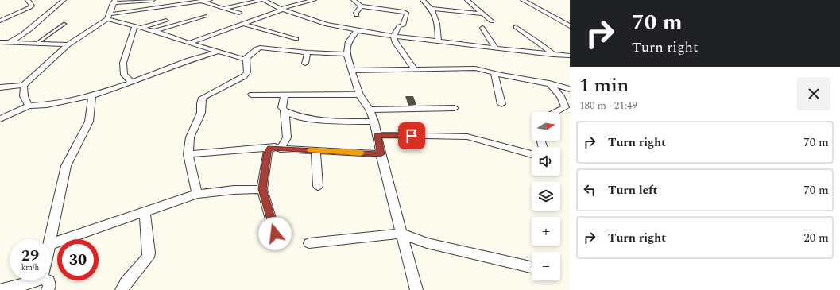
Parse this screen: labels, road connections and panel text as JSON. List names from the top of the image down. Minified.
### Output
{"north":"right","page":{"turn":["70 m","Turn right"],"heading":["1 min","180 m · 21:49"],"map_buttons":["+","−"],"list":[{"name":"Turn right","value":"70 m"},{"name":"Turn left","value":"70 m"},{"name":"Turn right","value":"20 m"}],"speed":"29 km/h","limit":"30"}}
